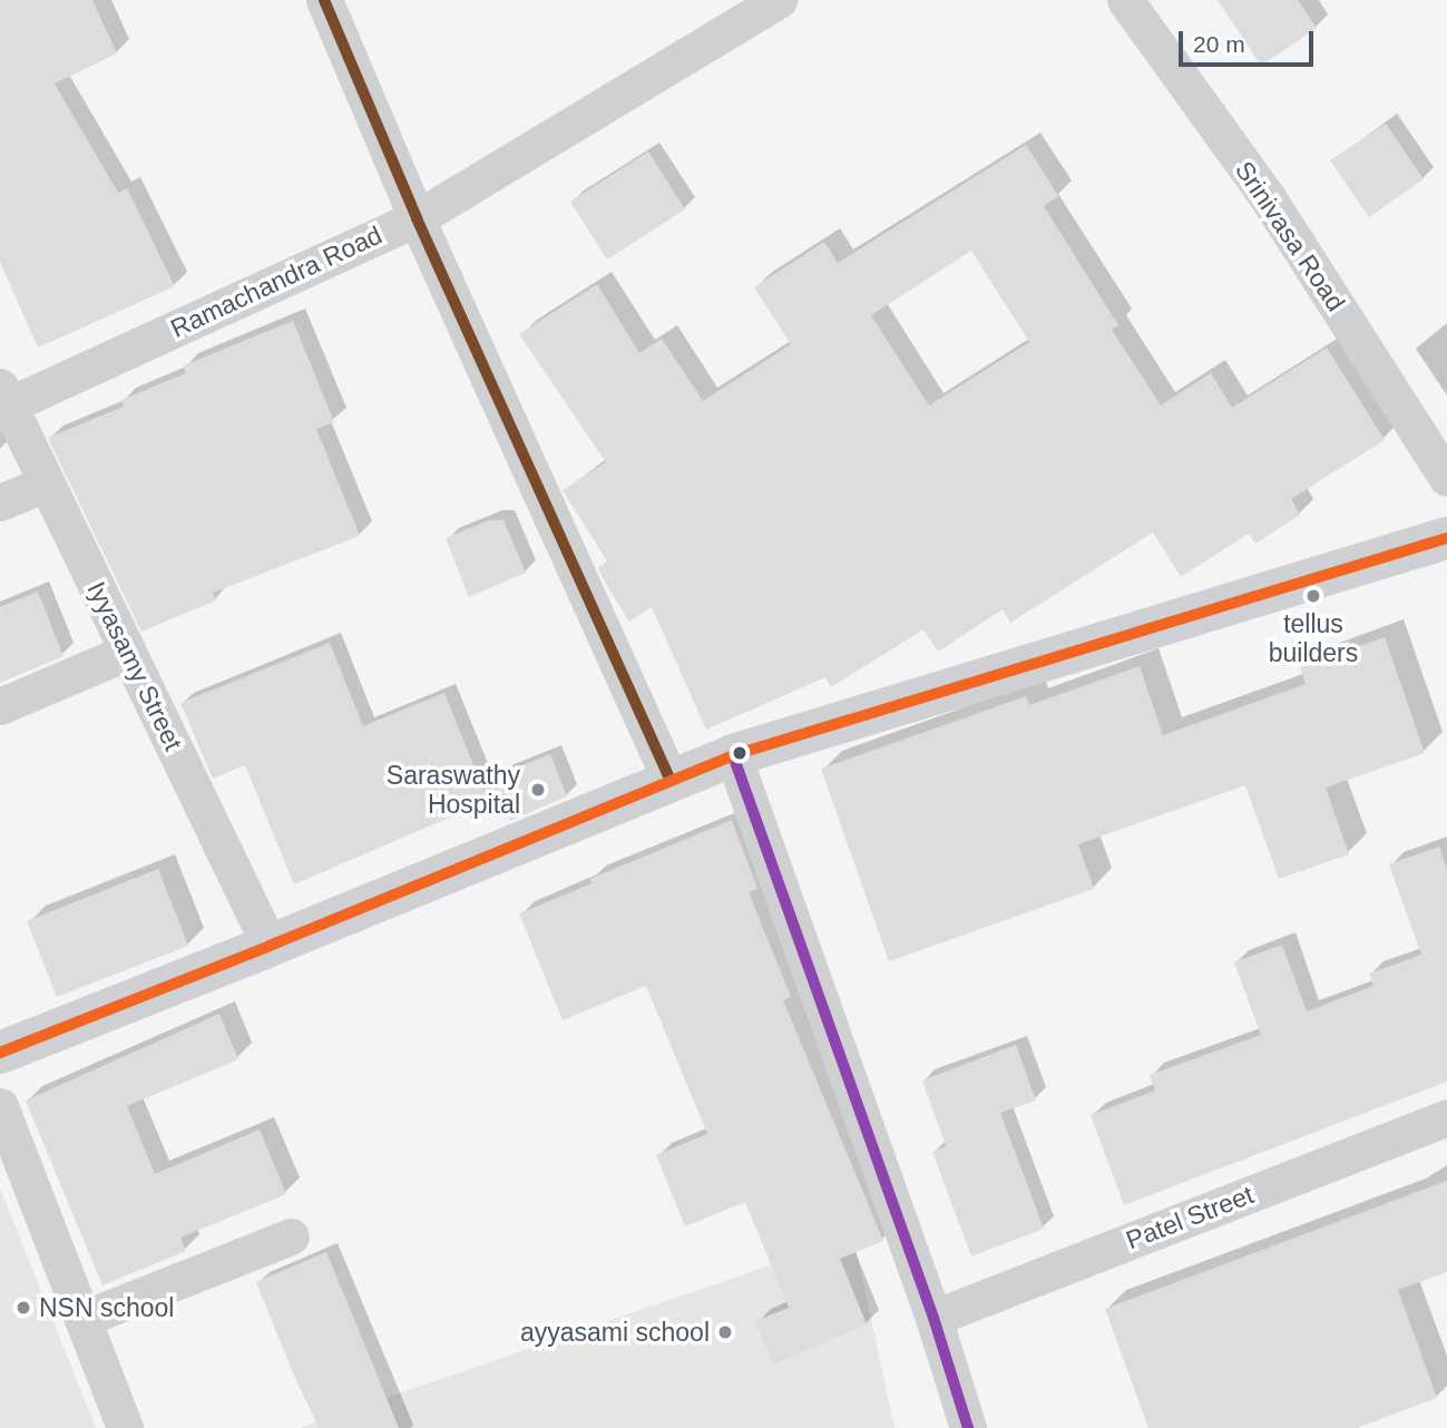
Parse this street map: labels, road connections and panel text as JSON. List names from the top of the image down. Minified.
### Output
{"streets":{"street":["Srinivasa Road","Ramachandra Road","Iyyasamy Street","Patel Street"]},"crossings":[["Ramachandra Road","Iyyasamy Street"]],"places":["tellus builders","Saraswathy Hospital","NSN school","ayyasami school"],"scale_bar":"20 m"}
